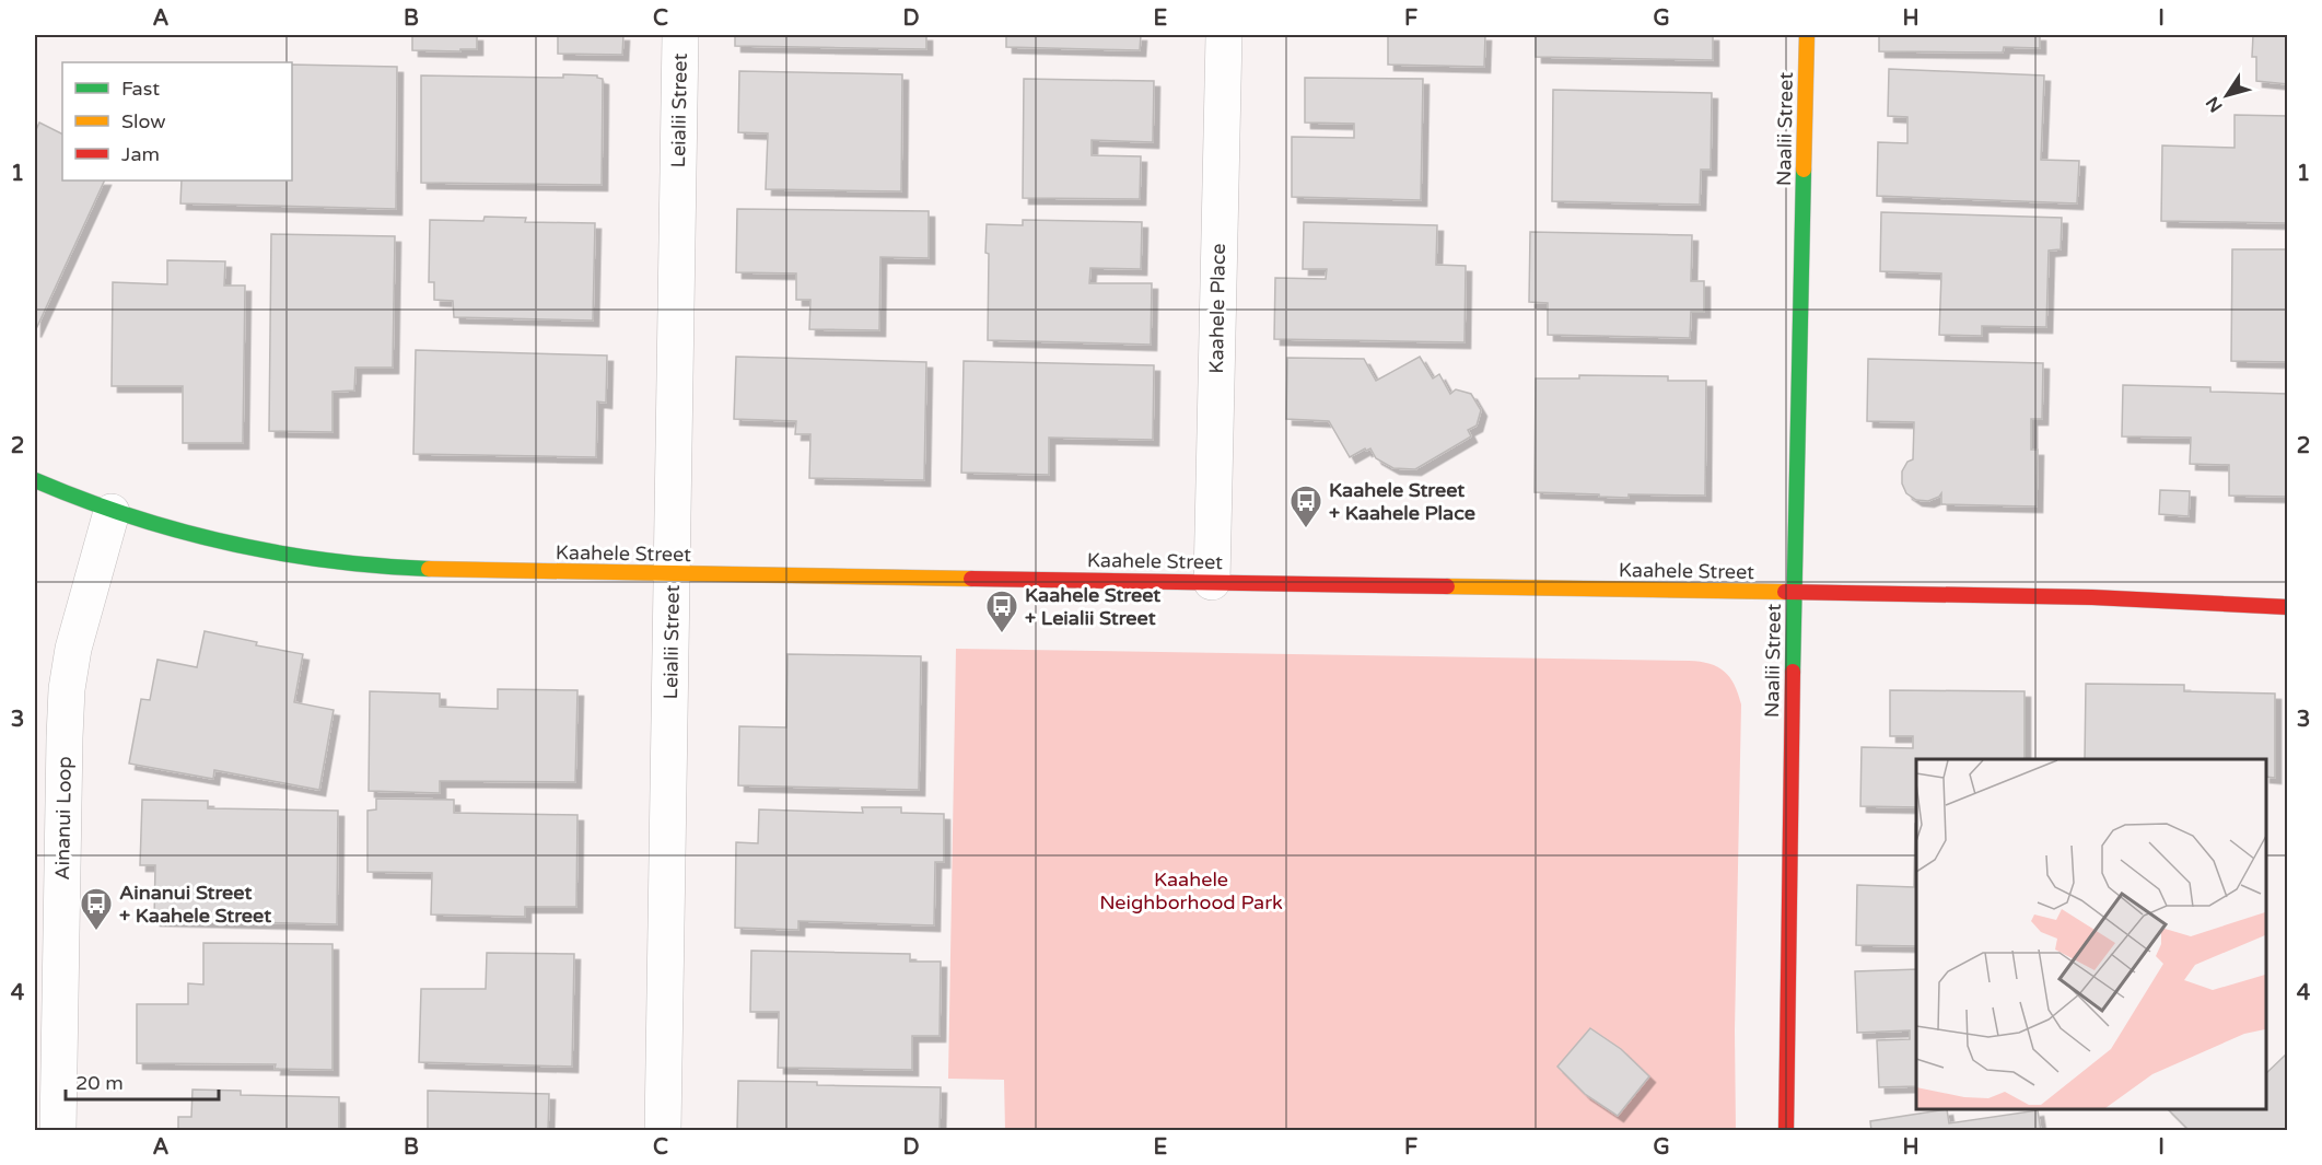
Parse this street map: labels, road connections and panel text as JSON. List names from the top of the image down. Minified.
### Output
{"streets":{"street":["Leialii Street","Naalii Street","Kaahele Place","Kaahele Street","Ainanui Loop"]},"crossings":[["Leialii Street","Kaahele Street"],["Naalii Street","Kaahele Street"],["Kaahele Place","Kaahele Street"],["Kaahele Street","Ainanui Loop"]],"parks":["Kaahele Neighborhood Park"],"places":{"bus stop":["Kaahele Street + Kaahele Place","Kaahele Street + Leialii Street","Ainanui Street + Kaahele Street"]},"legend":["Fast","Slow","Jam"],"scale_bar":"20 m","north":"bottom left","grid":{"columns":["A","B","C","D","E","F","G","H","I"],"rows":["1","2","3","4"]}}
